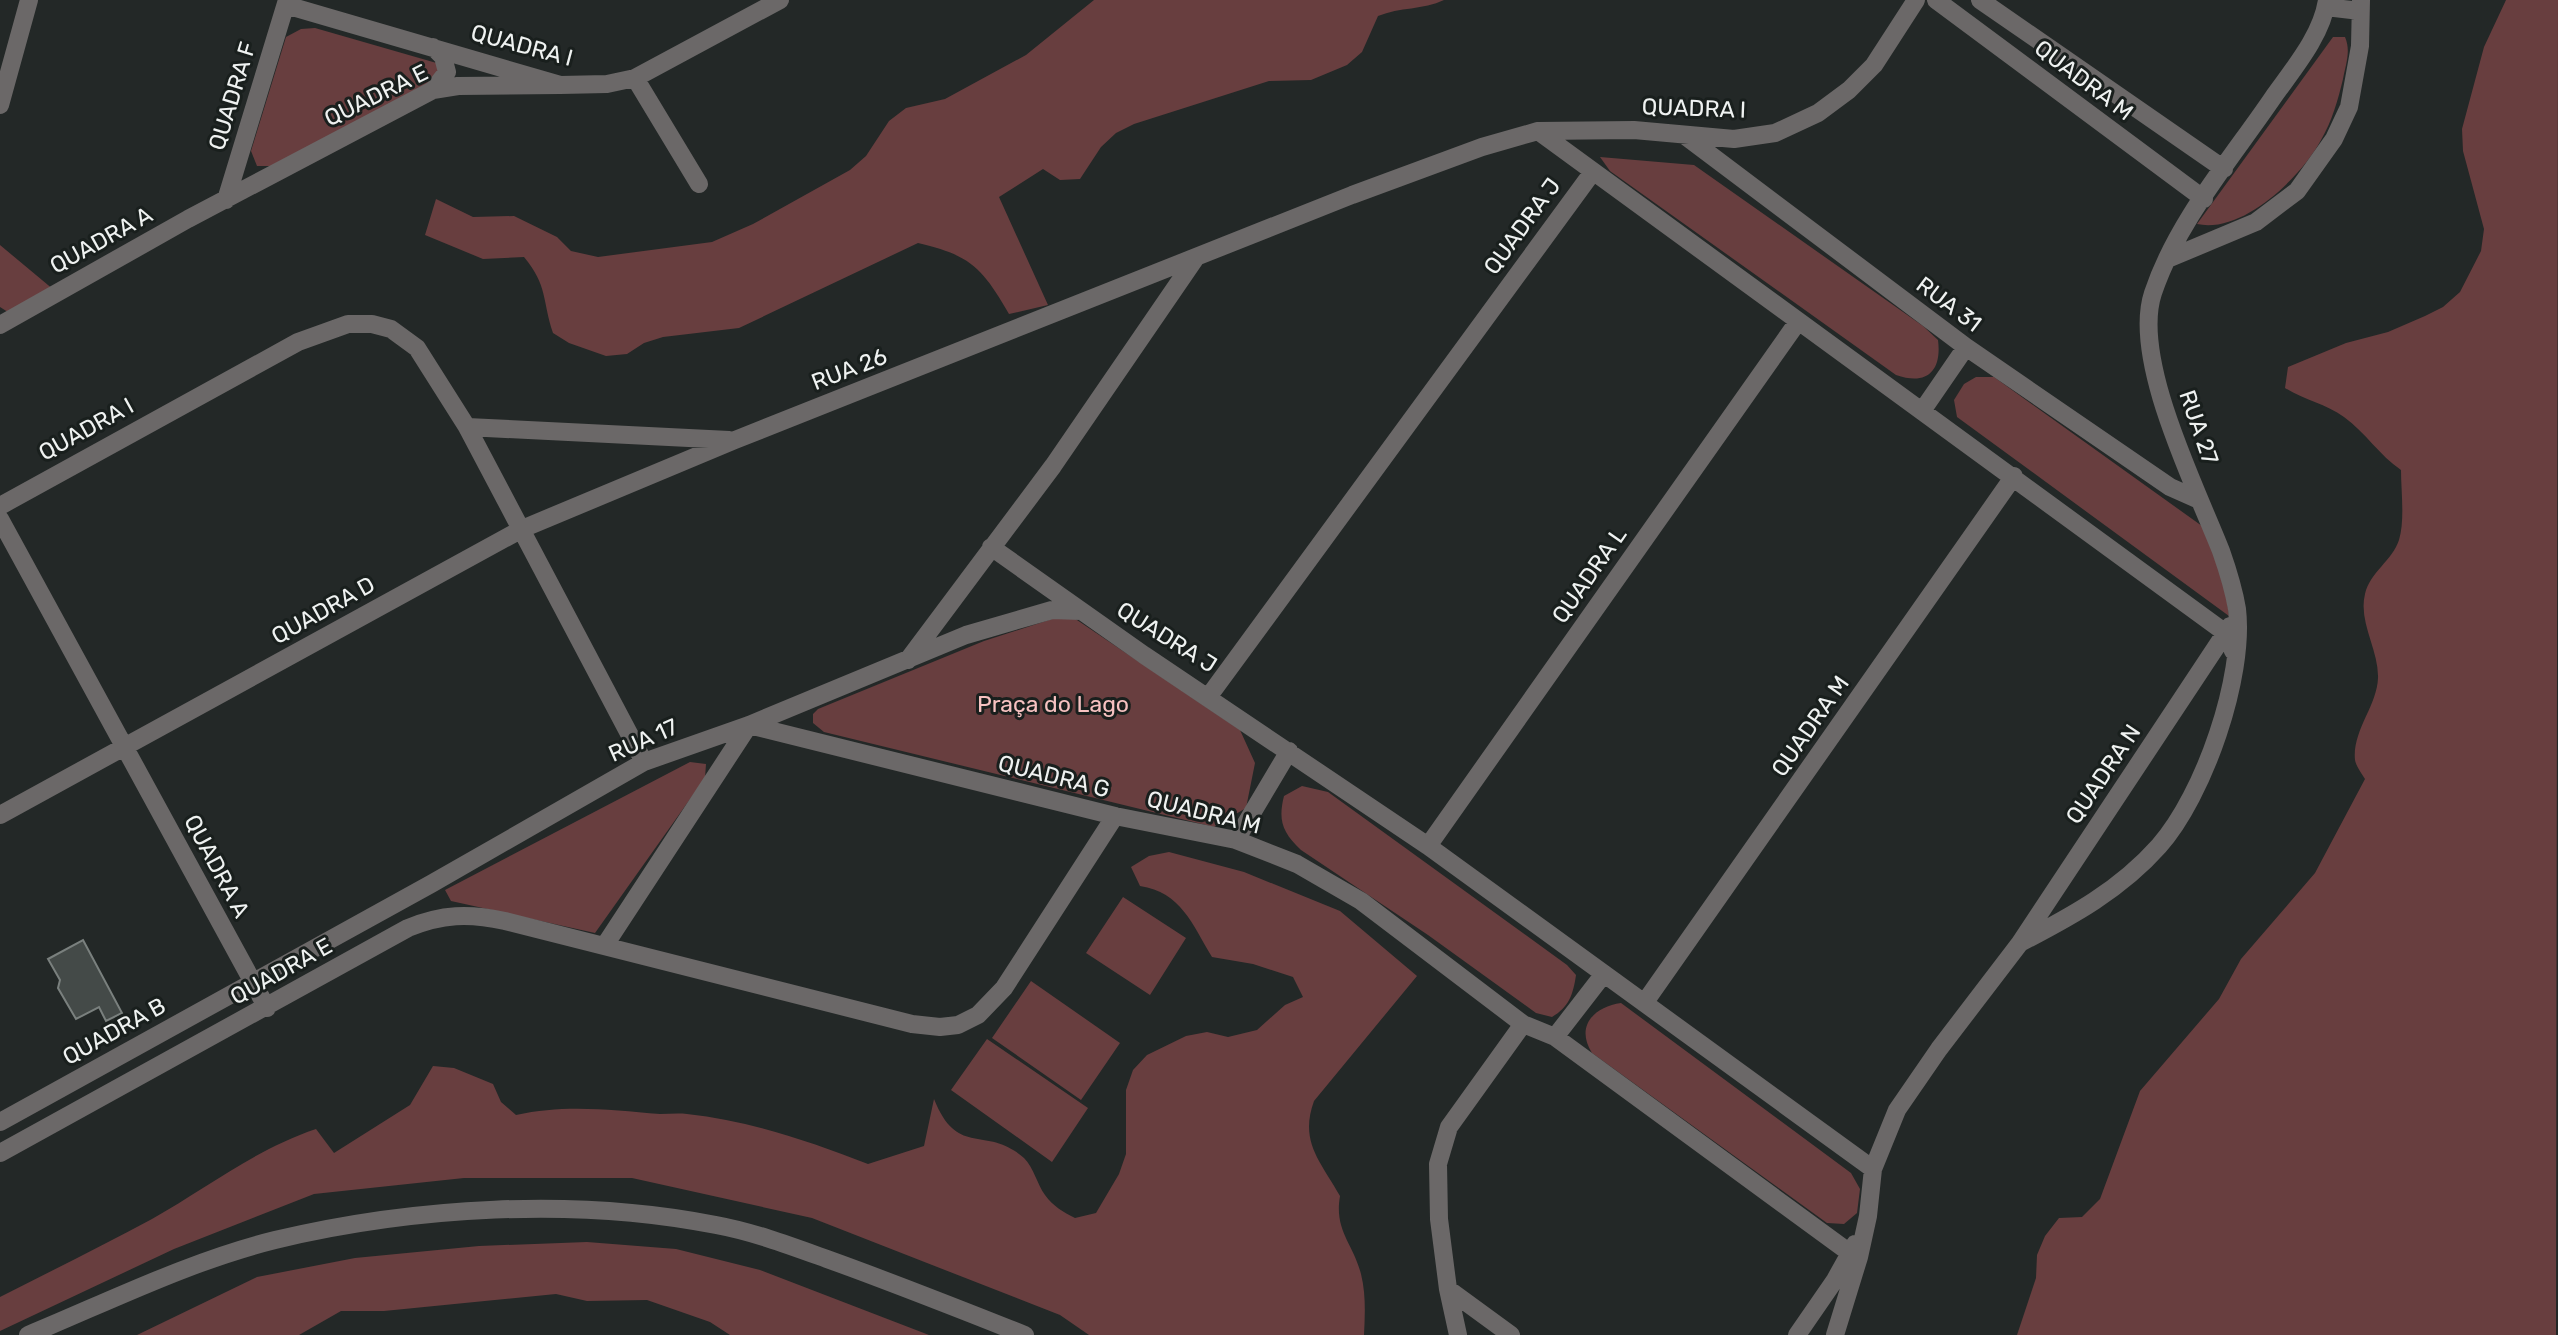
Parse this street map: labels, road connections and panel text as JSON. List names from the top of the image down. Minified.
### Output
{"streets":{"street":["QUADRA I","QUADRA M","QUADRA E","QUADRA F","QUADRA J","QUADRA A","RUA 31","RUA 26","RUA 27","QUADRA L","QUADRA D","RUA 17","QUADRA N","QUADRA G","QUADRA B"]},"crossings":[["QUADRA I","QUADRA E"],["QUADRA I","QUADRA F"],["QUADRA I","QUADRA J"],["QUADRA I","RUA 31"],["QUADRA M","QUADRA G"],["QUADRA E","QUADRA F"],["QUADRA E","QUADRA A"],["QUADRA E","QUADRA G"],["QUADRA F","QUADRA A"],["QUADRA J","RUA 17"],["QUADRA A","QUADRA D"],["QUADRA A","RUA 17"],["QUADRA A","QUADRA B"],["RUA 31","RUA 27"],["RUA 26","QUADRA D"],["RUA 17","QUADRA G"],["RUA 17","QUADRA B"]],"parks":["Praça do Lago"]}
